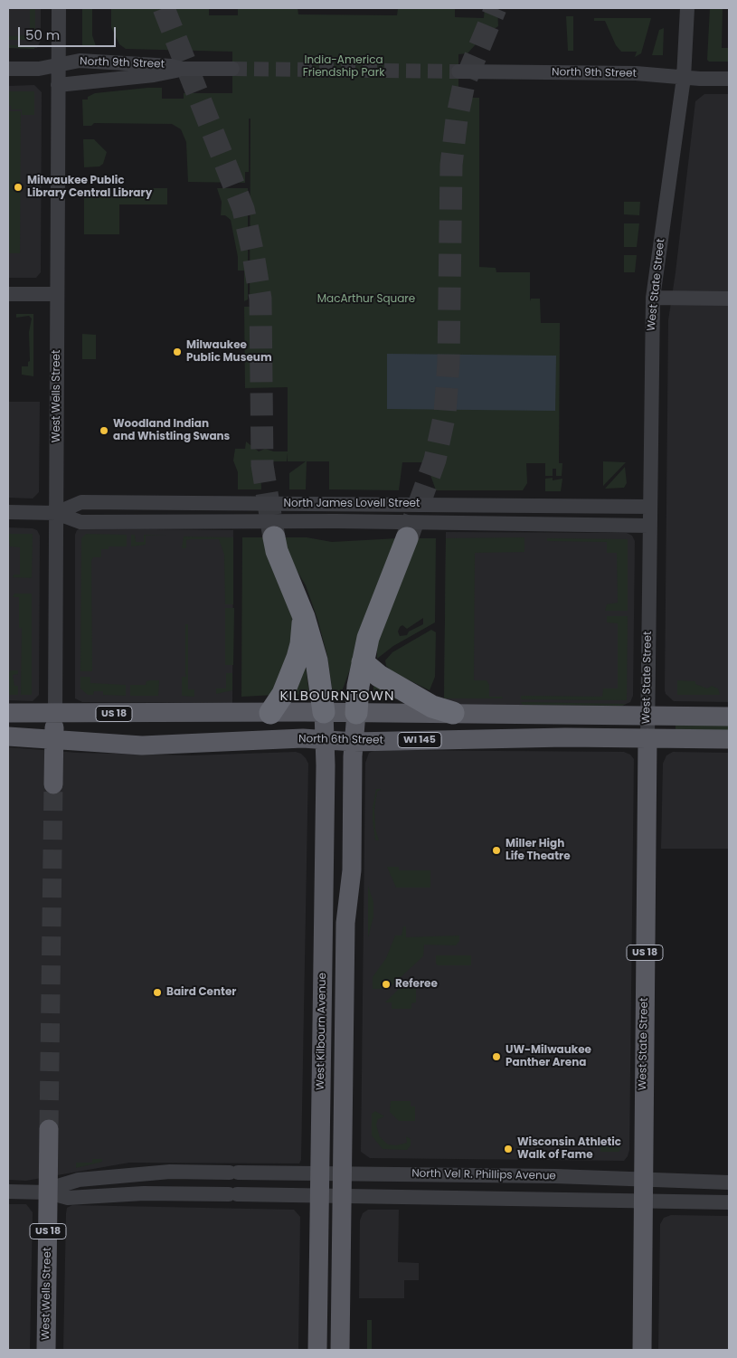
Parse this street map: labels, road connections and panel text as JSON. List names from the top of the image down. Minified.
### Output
{"streets":{"main road":["West State Street","West Wells Street","US 18","North 6th Street","WI 145","West Kilbourn Avenue"],"street":["North 9th Street","North James Lovell Street","North Vel R. Phillips Avenue"]},"crossings":[["North 9th Street","West State Street"],["North 9th Street","West Wells Street"],["West State Street","North James Lovell Street"],["West State Street","North 6th Street"],["West State Street","North Vel R. Phillips Avenue"],["West Wells Street","North James Lovell Street"],["West Wells Street","North 6th Street"],["West Wells Street","North Vel R. Phillips Avenue"],["North 6th Street","West Kilbourn Avenue"],["West Kilbourn Avenue","North Vel R. Phillips Avenue"]],"districts":["KILBOURNTOWN"],"parks":["India-America Friendship Park","MacArthur Square"],"places":["Milwaukee Public Library Central Library","Milwaukee Public Museum","Woodland Indian and Whistling Swans","Miller High Life Theatre","Referee","Baird Center","UW-Milwaukee Panther Arena","Wisconsin Athletic Walk of Fame"],"scale_bar":"50 m"}
